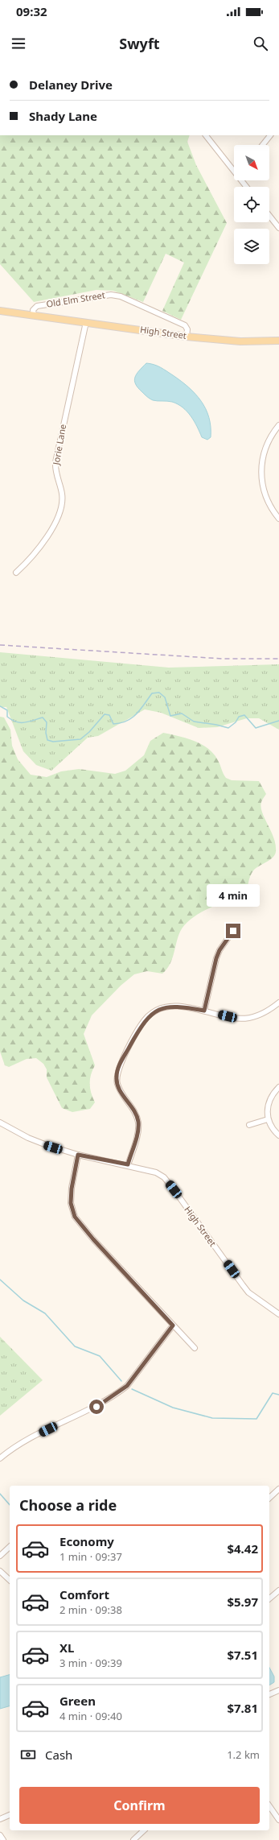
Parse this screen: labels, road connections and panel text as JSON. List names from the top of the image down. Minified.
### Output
{"streets":{"main road":["High Street"],"street":["Old Elm Street","Jorie Lane"]},"crossings":[["Old Elm Street","High Street"],["High Street","Jorie Lane"]],"north":"bottom right","page":{"status":"09:32","header":"Swyft","banner":["Delaney Drive","Shady Lane"],"bubble":"4 min","heading":"Choose a ride","list":[{"name":"Economy","note":"1 min · 09:37","value":"$4.42"},{"name":"Comfort","note":"2 min · 09:38","value":"$5.97"},{"name":"XL","note":"3 min · 09:39","value":"$7.51"},{"name":"Green","note":"4 min · 09:40","value":"$7.81"}],"pay":["Cash","1.2 km"],"buttons":"Confirm"}}
